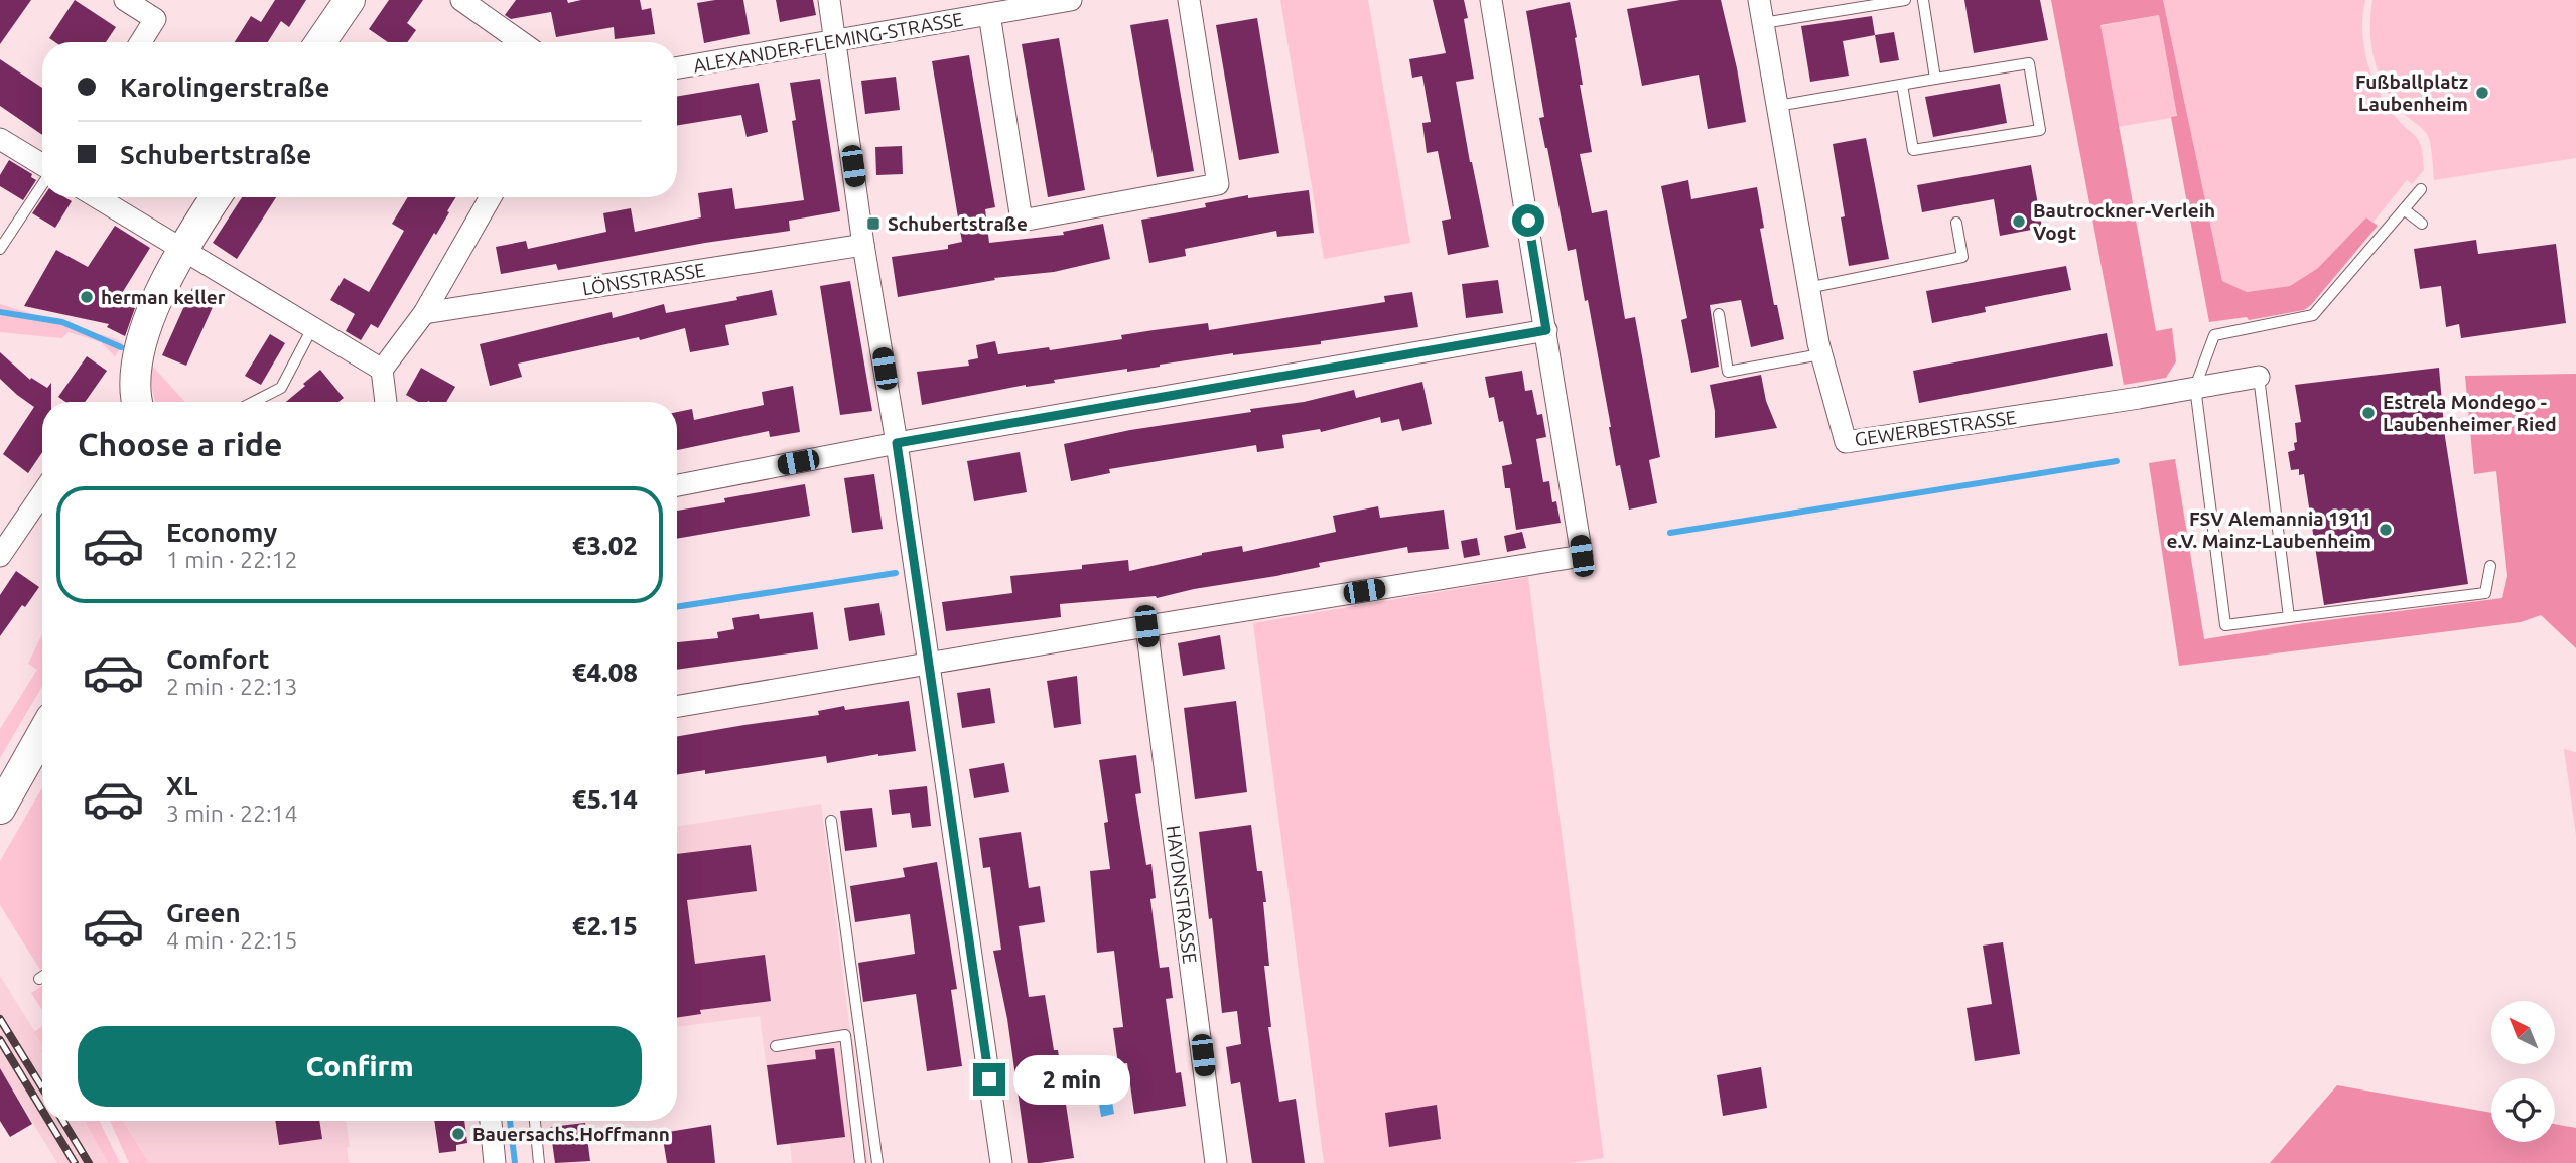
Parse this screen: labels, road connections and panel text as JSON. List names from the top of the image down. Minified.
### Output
{"streets":{"street":["ALEXANDER-FLEMING-STRASSE","LÖNSSTRASSE","GEWERBESTRASSE","HAYDNSTRASSE"]},"places":{"other":["Fußballplatz Laubenheim","Bautrockner-Verleih Vogt","herman keller","Estrela Mondego - Laubenheimer Ried","FSV Alemannia 1911 e.V. Mainz-Laubenheim","Bauersachs.Hoffmann"],"transit":["Schubertstraße"]},"north":"top left","page":{"banner":["Karolingerstraße","Schubertstraße"],"heading":"Choose a ride","list":[{"name":"Economy","note":"1 min · 22:12","value":"€3.02"},{"name":"Comfort","note":"2 min · 22:13","value":"€4.08"},{"name":"XL","note":"3 min · 22:14","value":"€5.14"},{"name":"Green","note":"4 min · 22:15","value":"€2.15"}],"buttons":"Confirm","bubble":"2 min"}}
